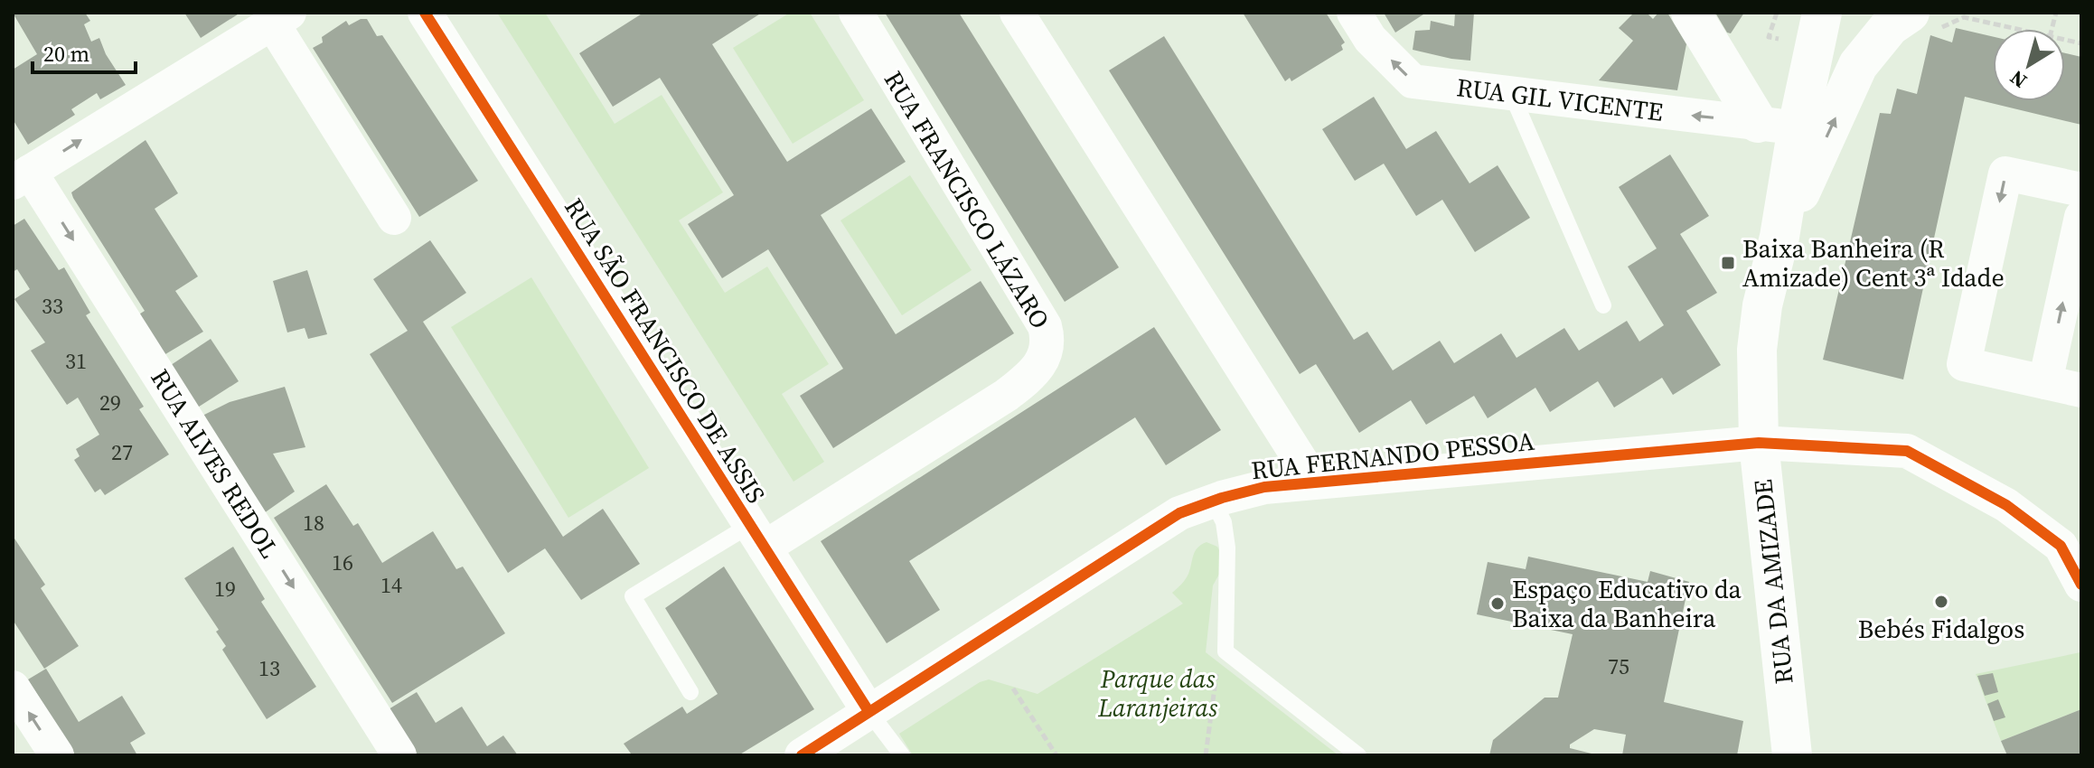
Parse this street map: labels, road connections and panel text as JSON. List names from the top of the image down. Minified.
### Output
{"streets":{"street":["RUA GIL VICENTE","RUA FRANCISCO LÁZARO","RUA SÃO FRANCISCO DE ASSIS","RUA FERNANDO PESSOA","RUA ALVES REDOL","RUA DA AMIZADE"]},"crossings":[["RUA GIL VICENTE","RUA DA AMIZADE"],["RUA FRANCISCO LÁZARO","RUA SÃO FRANCISCO DE ASSIS"],["RUA SÃO FRANCISCO DE ASSIS","RUA FERNANDO PESSOA"],["RUA FERNANDO PESSOA","RUA DA AMIZADE"]],"one_way":["RUA GIL VICENTE"],"parks":["Parque das Laranjeiras"],"places":{"transit":["Baixa Banheira (R Amizade) Cent 3ª Idade"],"other":["Bebés Fidalgos","Espaço Educativo da Baixa da Banheira"]},"house_numbers":["33","31","29","27","18","16","14","19","75","13"],"scale_bar":"20 m","north":"bottom left"}
